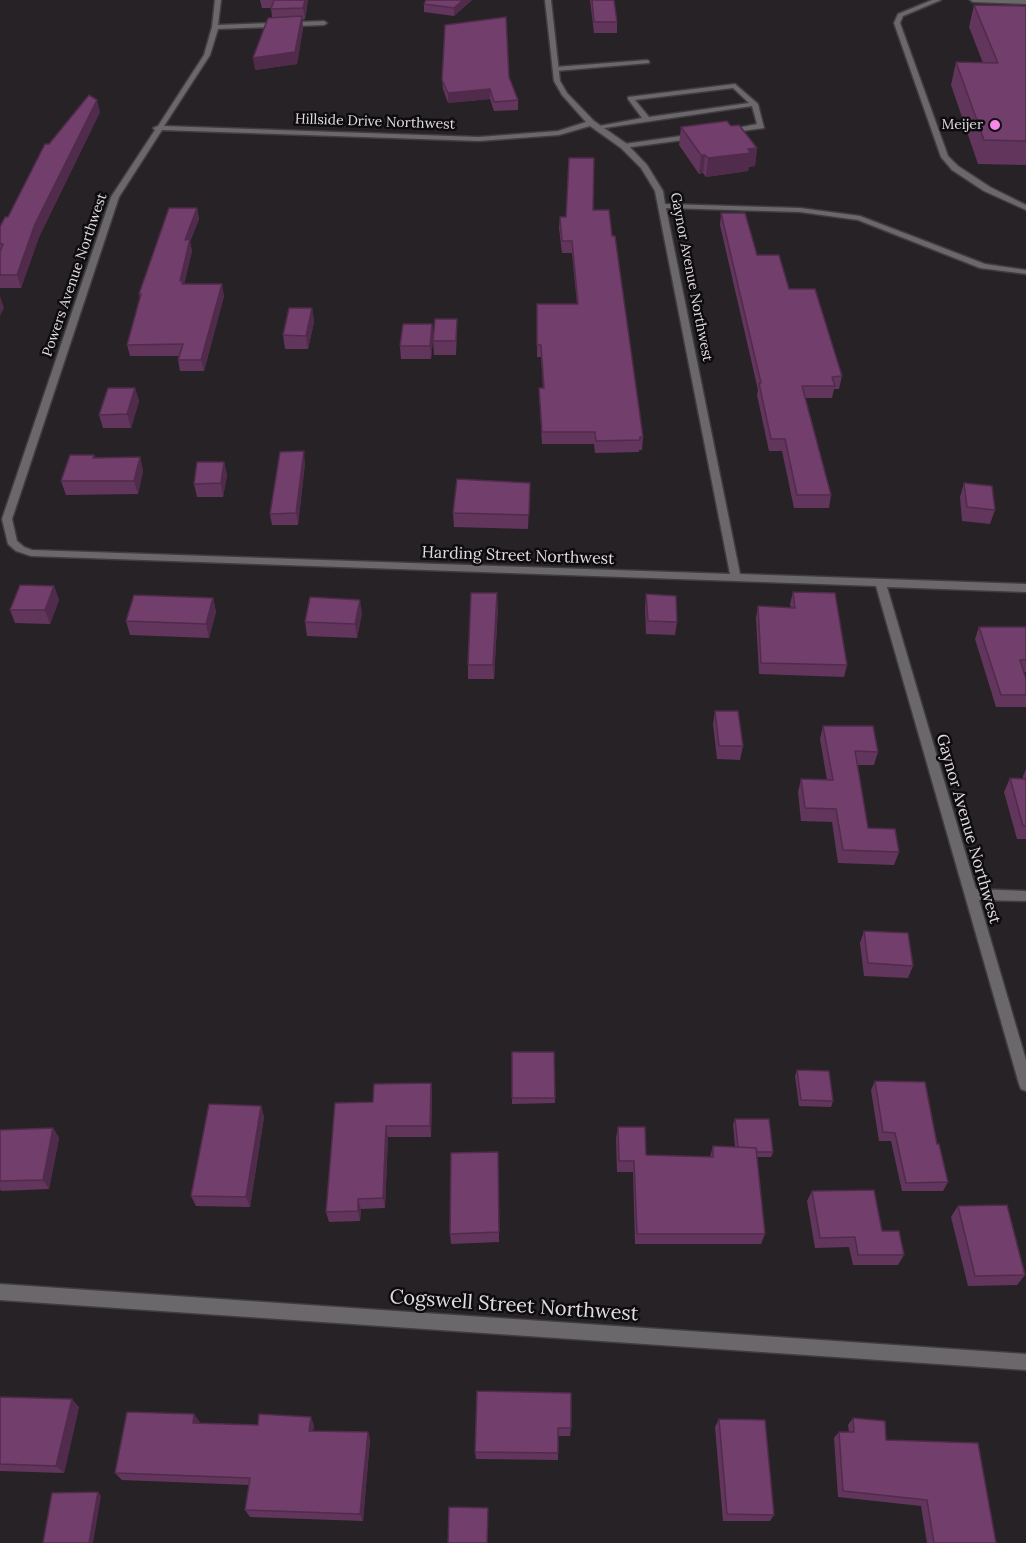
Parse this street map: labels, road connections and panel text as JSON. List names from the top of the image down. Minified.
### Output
{"streets":{"street":["Hillside Drive Northwest","Powers Avenue Northwest","Gaynor Avenue Northwest","Harding Street Northwest","Cogswell Street Northwest"]},"crossings":[["Hillside Drive Northwest","Powers Avenue Northwest"],["Hillside Drive Northwest","Gaynor Avenue Northwest"],["Powers Avenue Northwest","Harding Street Northwest"],["Gaynor Avenue Northwest","Harding Street Northwest"]],"places":["Meijer"]}
